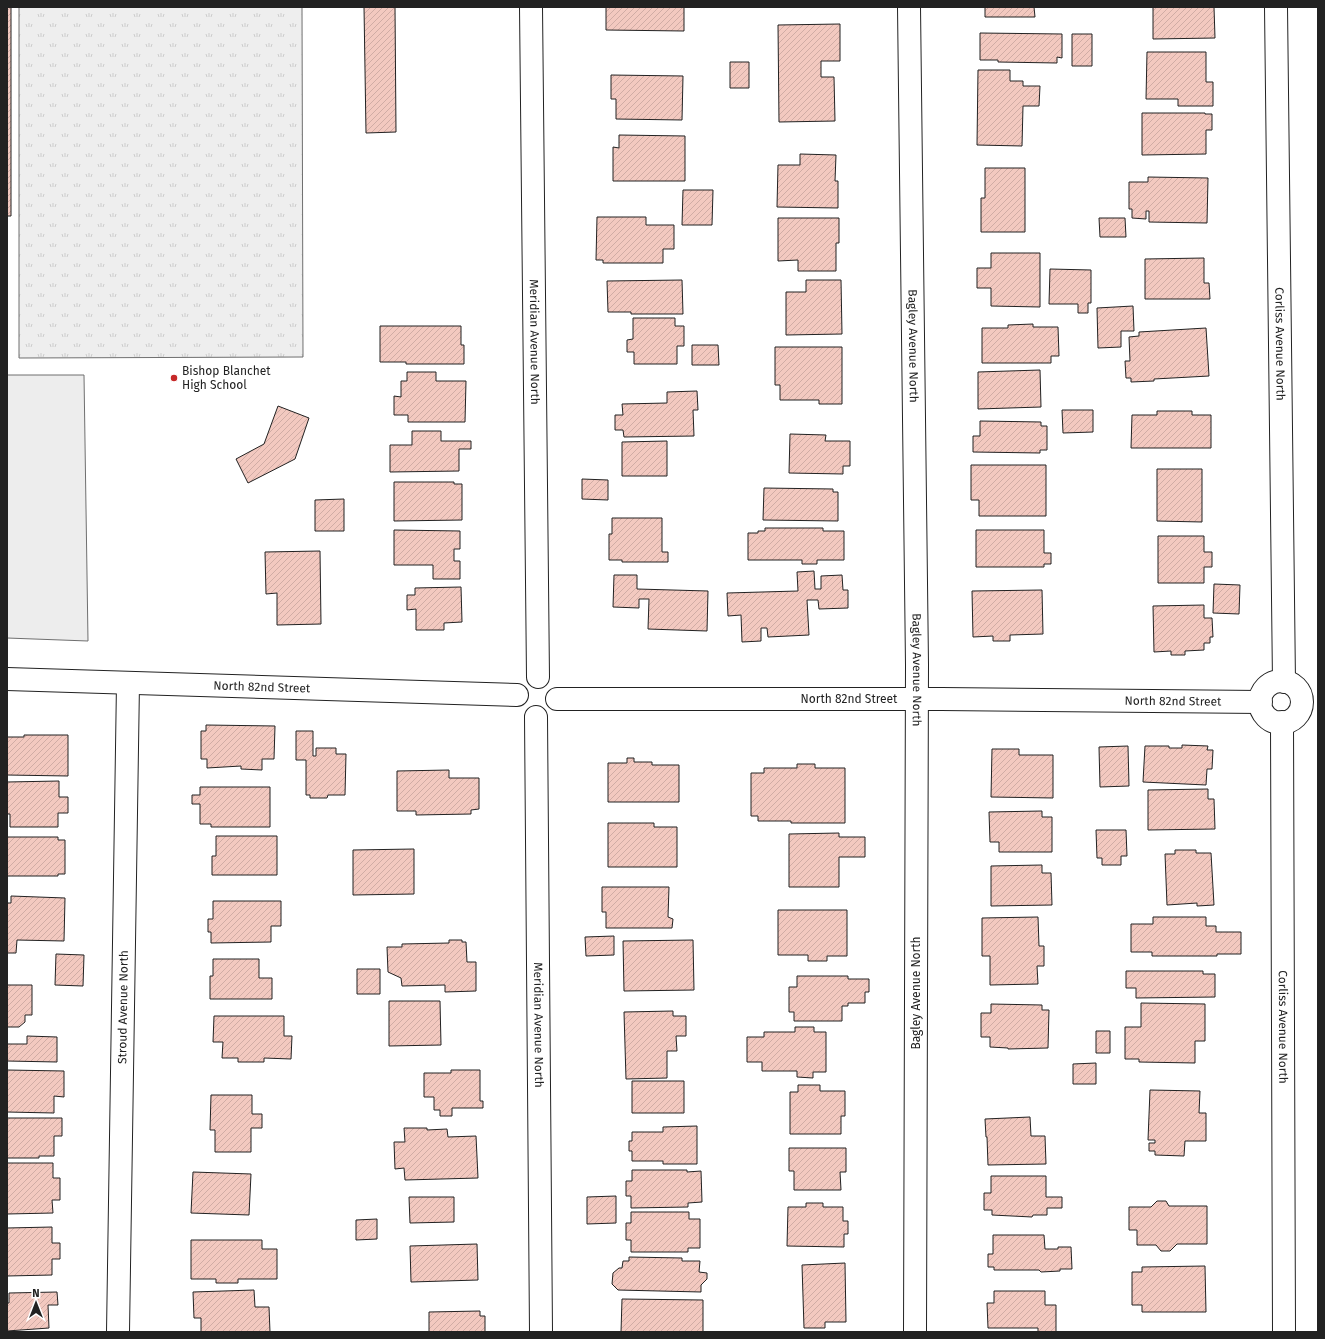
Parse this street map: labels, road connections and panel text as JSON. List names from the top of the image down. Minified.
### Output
{"streets":{"street":["Meridian Avenue North","Corliss Avenue North","Bagley Avenue North","North 82nd Street","Stroud Avenue North"]},"crossings":[["Meridian Avenue North","North 82nd Street"],["Corliss Avenue North","North 82nd Street"],["Bagley Avenue North","North 82nd Street"],["North 82nd Street","Stroud Avenue North"]],"places":["Bishop Blanchet High School"],"north":"top"}
